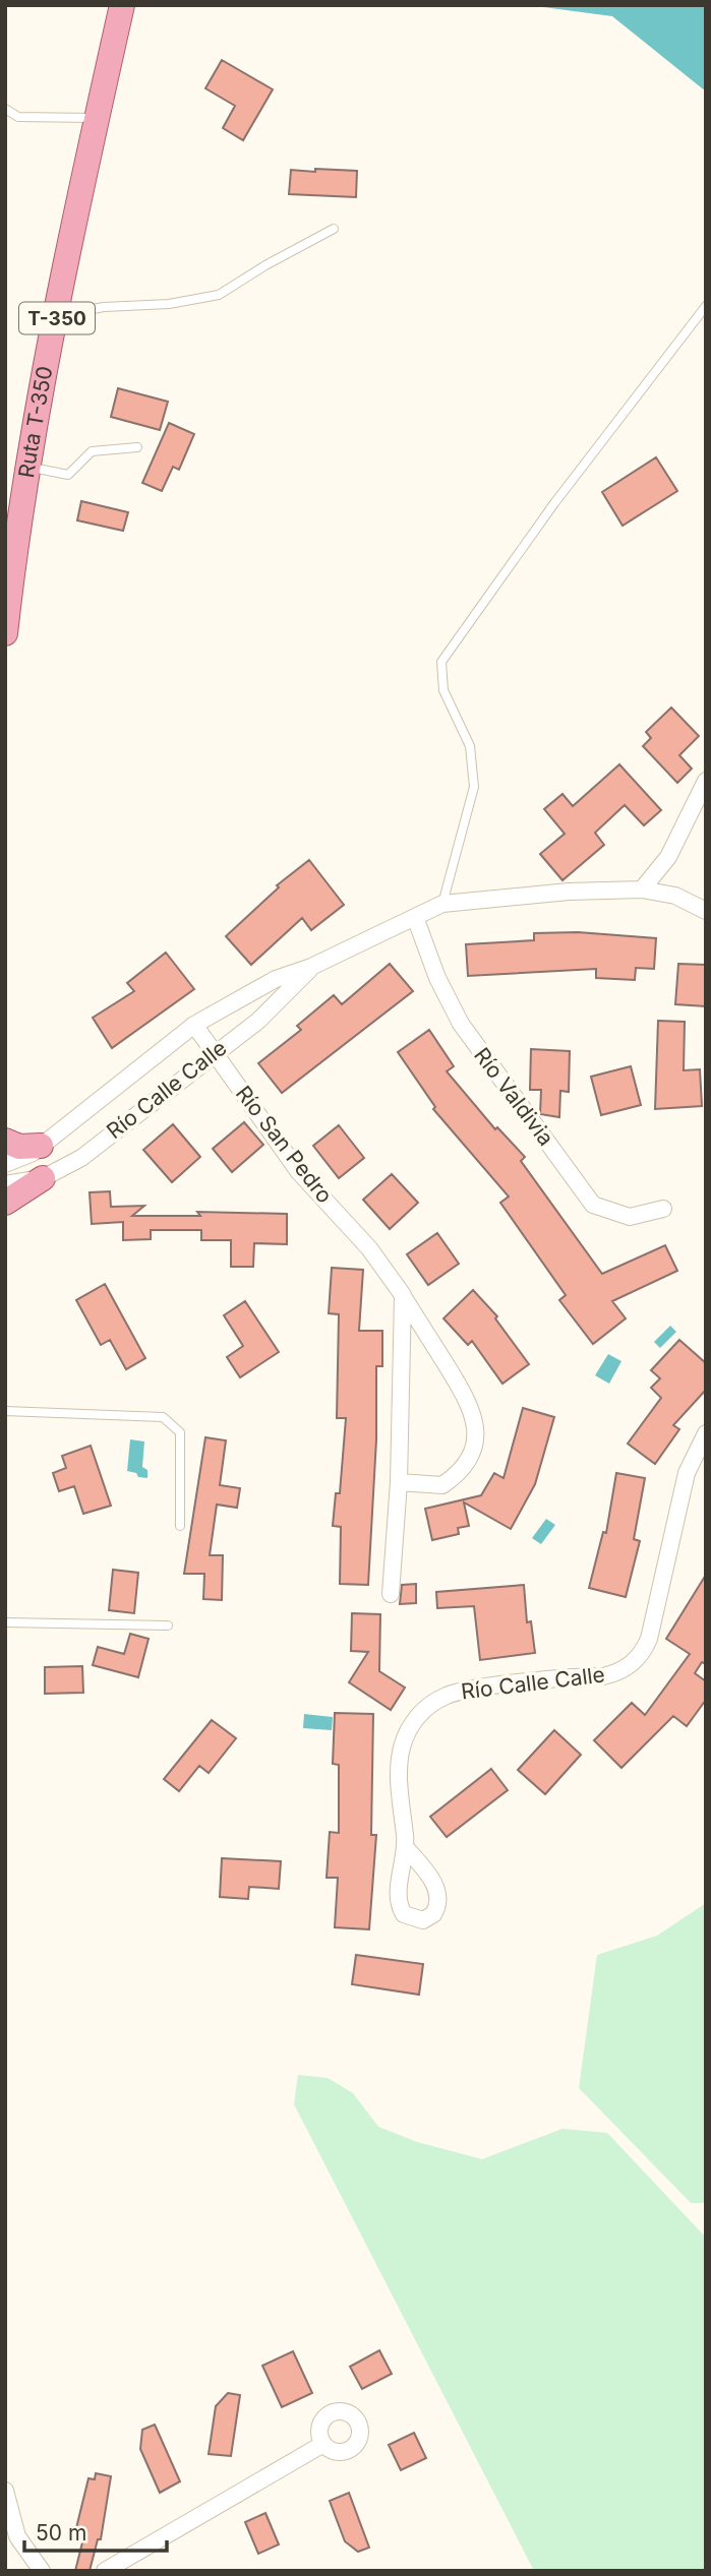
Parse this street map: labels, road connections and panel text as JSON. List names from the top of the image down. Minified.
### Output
{"streets":{"main road":["T-350","Ruta T-350"],"street":["Río Calle Calle","Río Valdivia","Río San Pedro"]},"crossings":[["Río Calle Calle","Río Valdivia"],["Río Calle Calle","Río San Pedro"]],"scale_bar":"50 m"}
